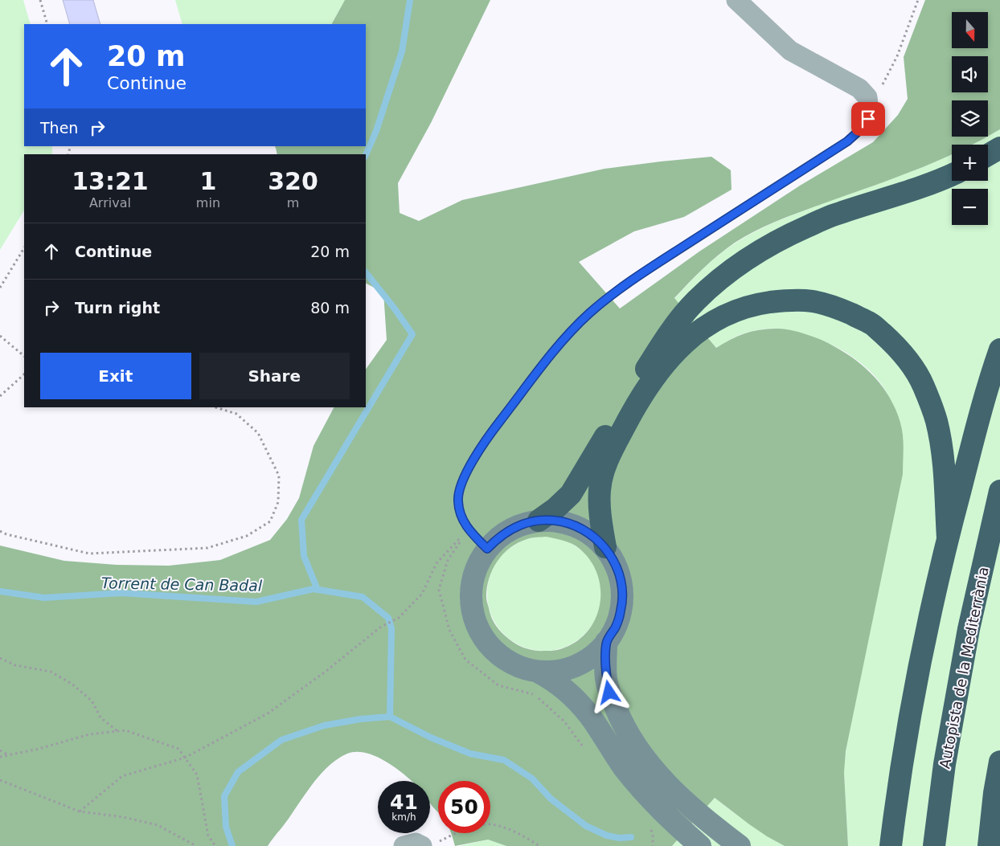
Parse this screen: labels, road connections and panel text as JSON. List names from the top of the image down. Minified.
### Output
{"streets":{"highway":["Autopista de la Mediterrània"]},"water":["Torrent de Can Badal"],"north":"bottom","page":{"map_buttons":["+","−"],"turn":["20 m","Continue"],"then":"Then","eta":["13:21","Arrival","1","min","320","m"],"list":[{"name":"Continue","value":"20 m"},{"name":"Turn right","value":"80 m"}],"buttons":["Exit","Share"],"speed":"41 km/h","limit":"50"}}
